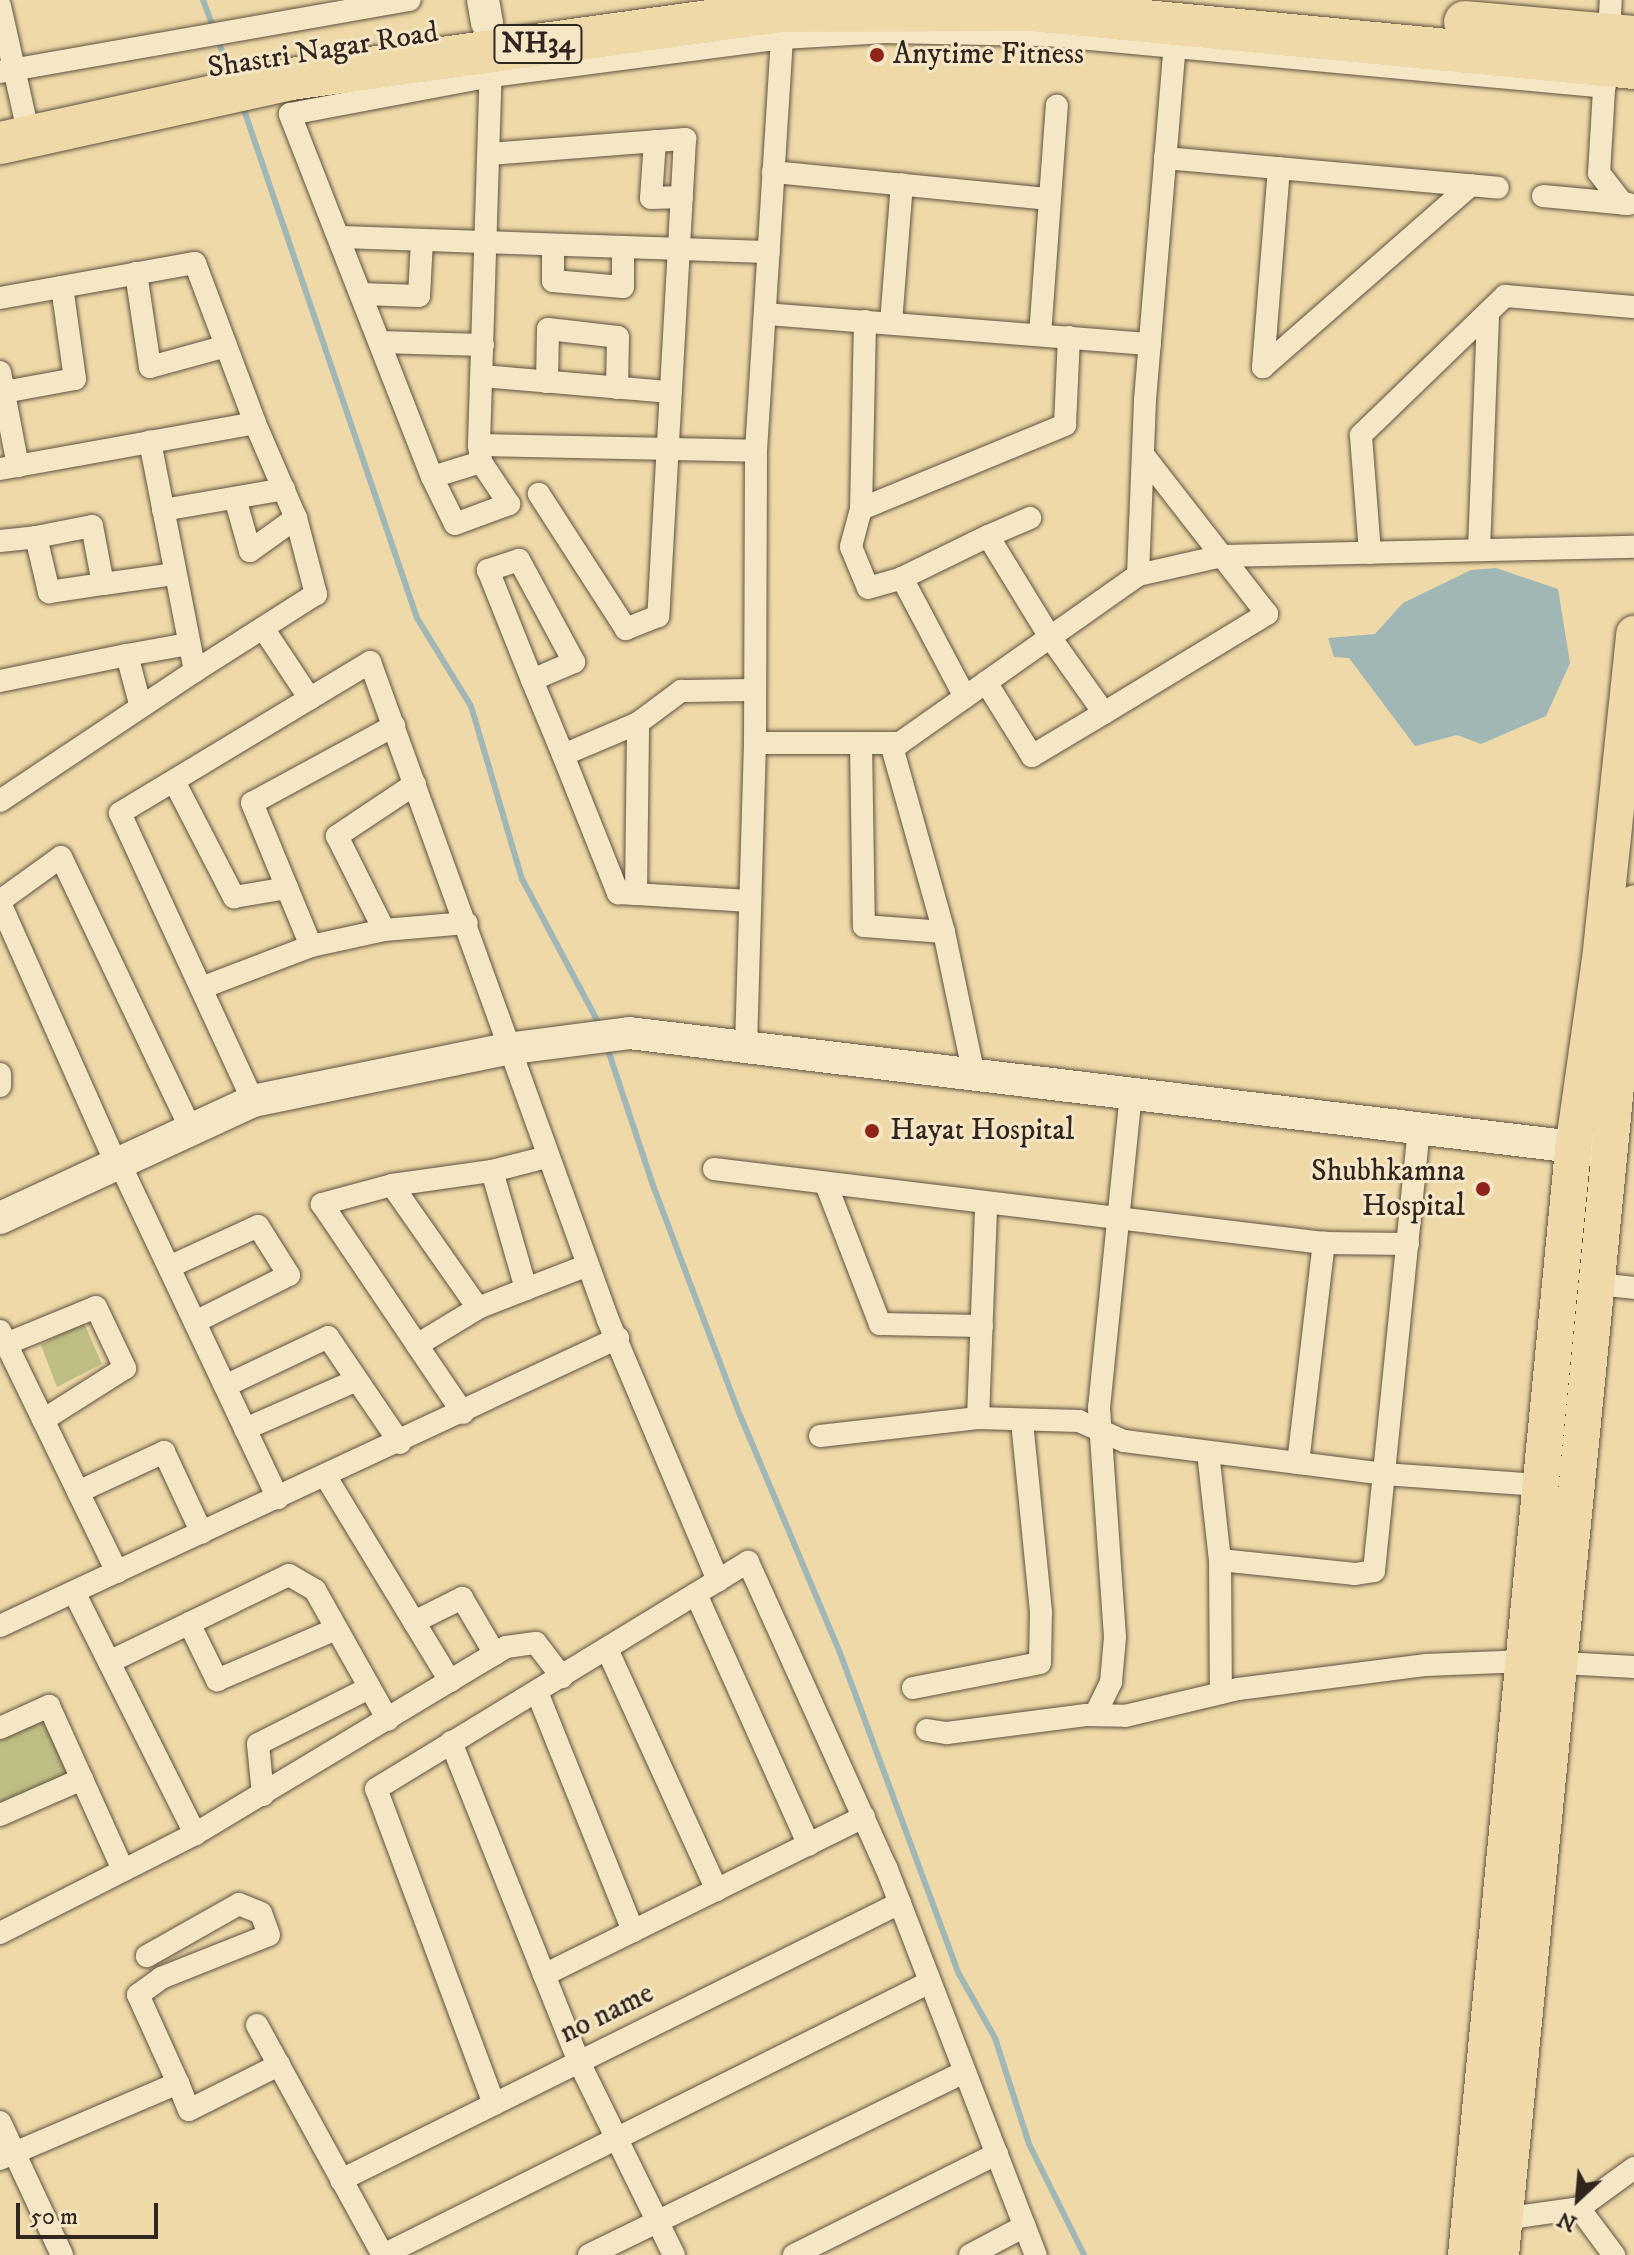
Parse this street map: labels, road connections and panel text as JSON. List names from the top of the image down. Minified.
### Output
{"streets":{"highway":["NH34","Shastri Nagar Road"],"street":["no name"]},"crossings":[["NH34","Shastri Nagar Road"]],"places":["Anytime Fitness","Hayat Hospital","Shubhkamna Hospital"],"scale_bar":"50 m","north":"bottom left"}
